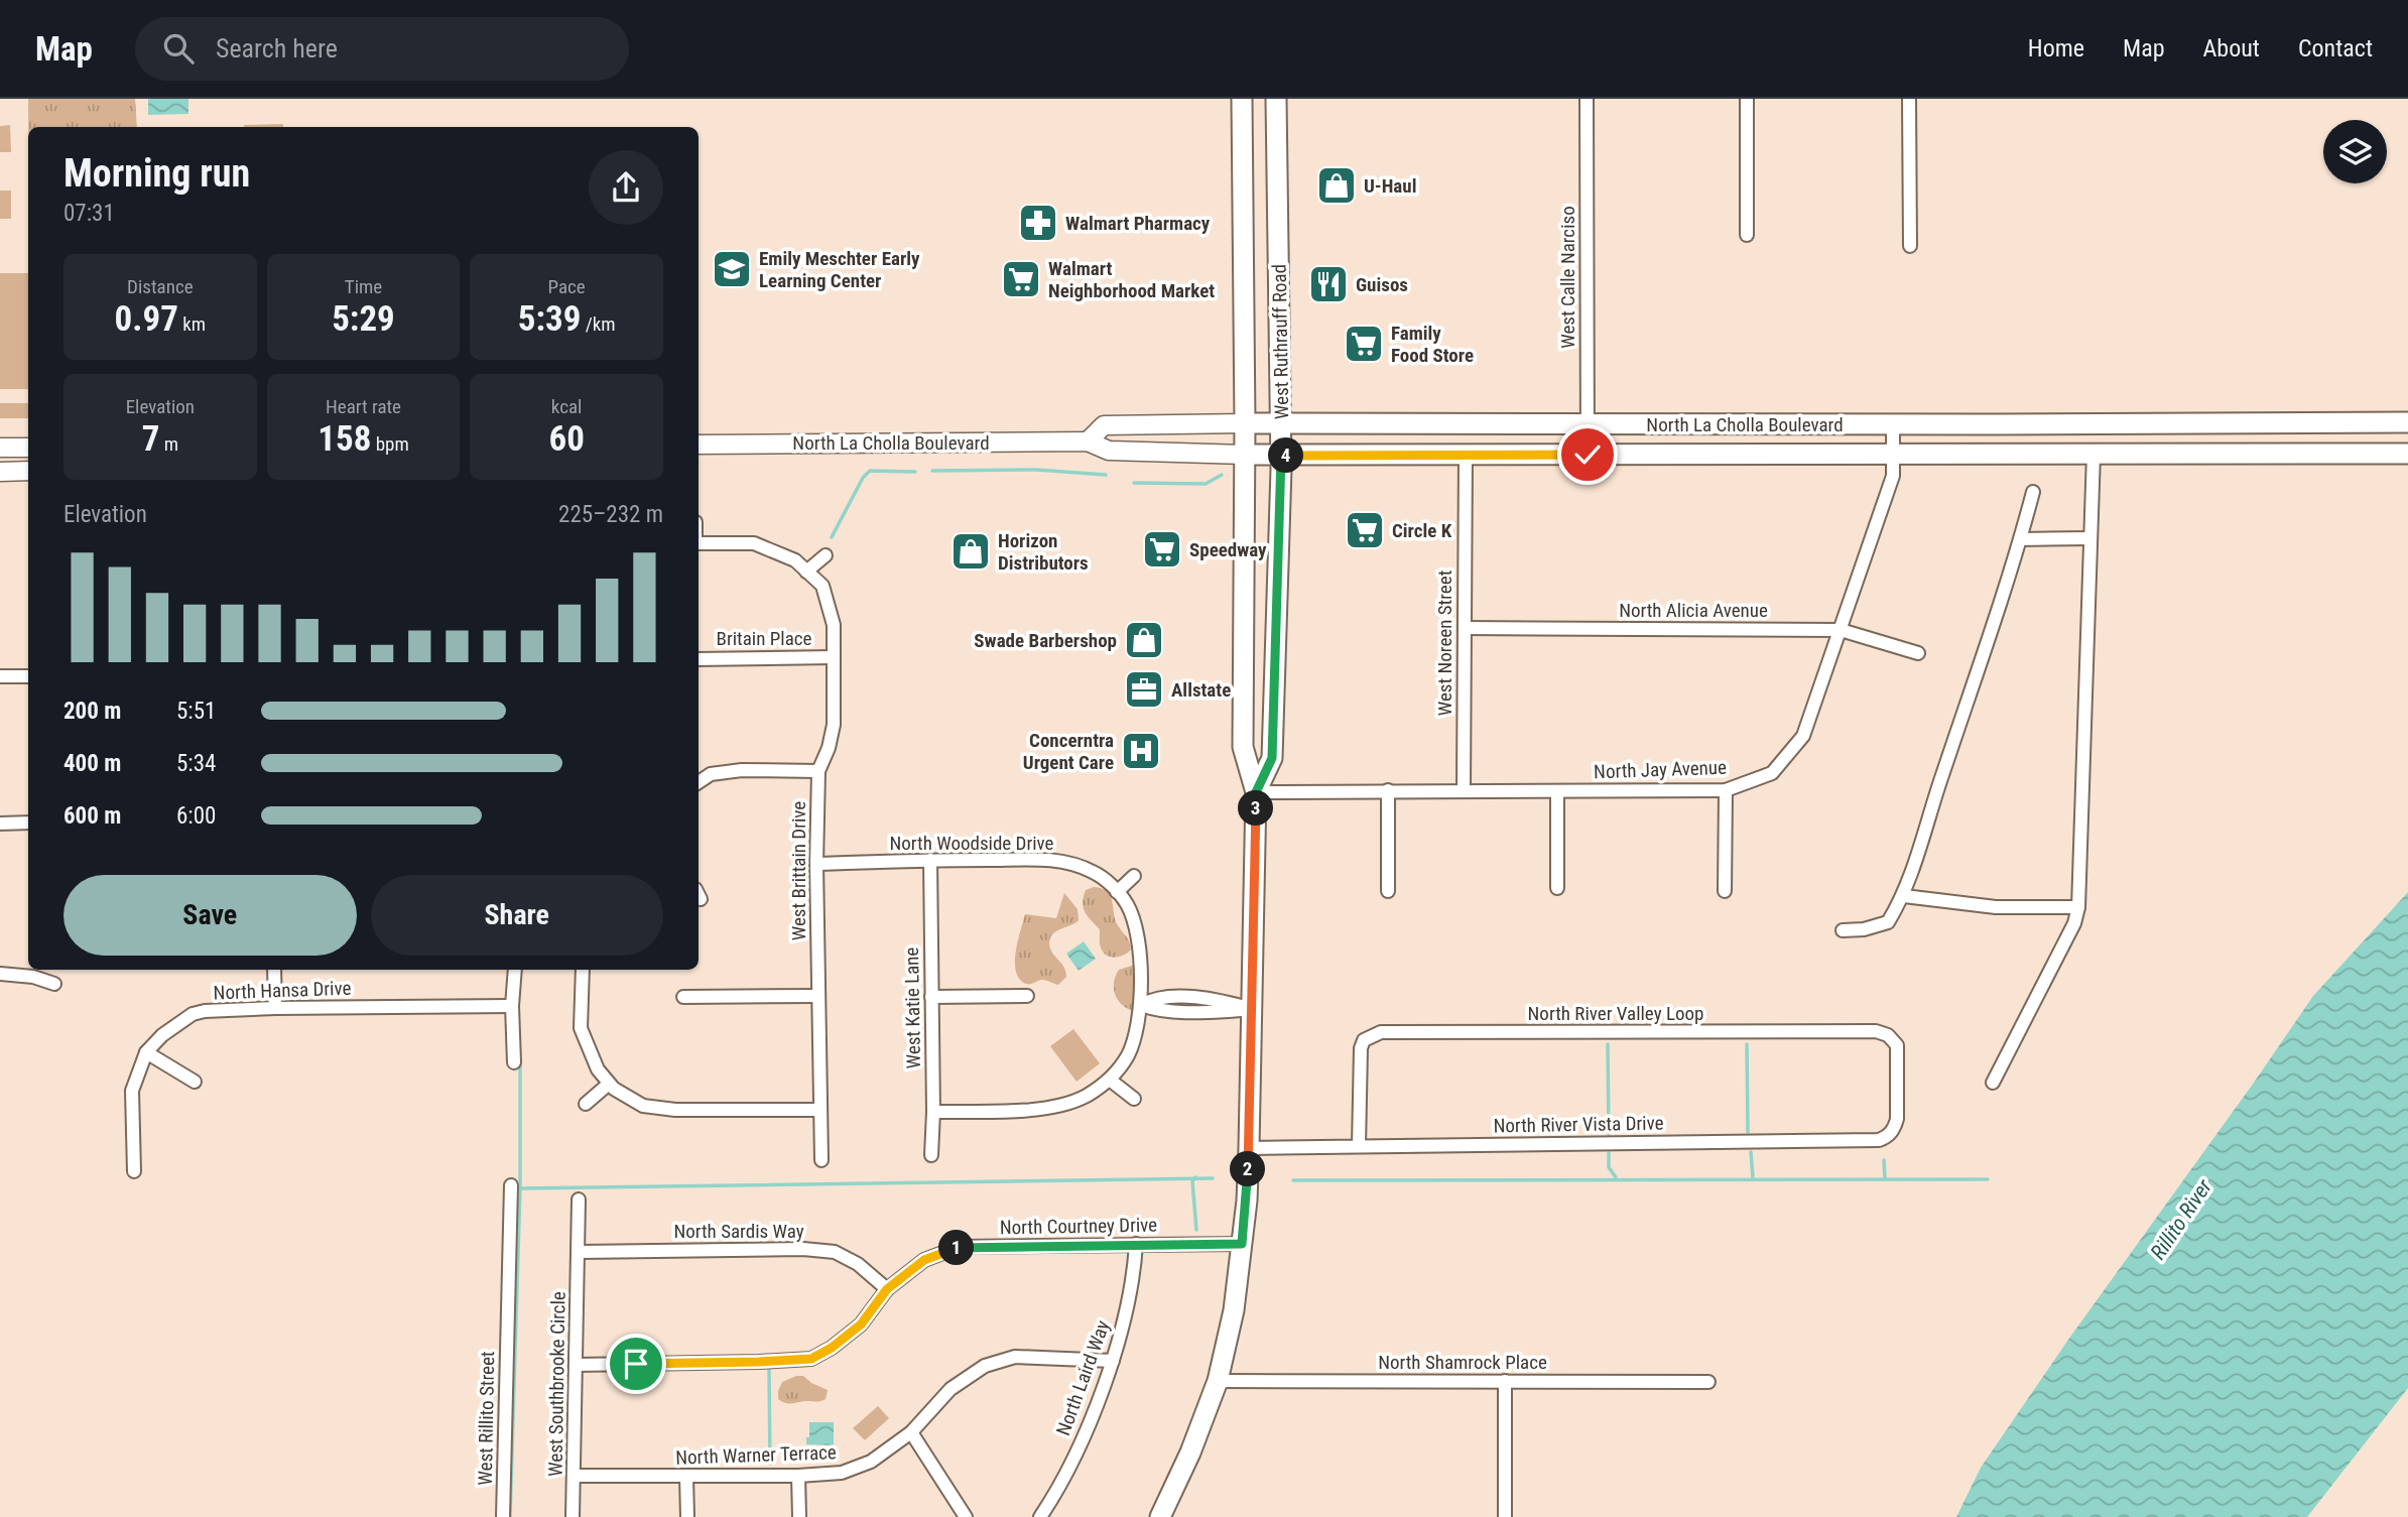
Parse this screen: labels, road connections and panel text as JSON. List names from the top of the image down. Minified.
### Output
{"streets":{"main road":["West Ruthrauff Road","North La Cholla Boulevard"],"street":["West Calle Narciso","North Alicia Avenue","Britain Place","West Noreen Street","North Jay Avenue","North Woodside Drive","West Brittain Drive","North Hansa Drive","West Katie Lane","North River Valley Loop","North River Vista Drive","North Courtney Drive","North Sardis Way","North Shamrock Place","North Laird Way","West Southbrooke Circle","West Rillito Street","North Warner Terrace"]},"crossings":[["West Calle Narciso","North La Cholla Boulevard"],["West Ruthrauff Road","North La Cholla Boulevard"],["West Ruthrauff Road","North Jay Avenue"],["West Ruthrauff Road","North River Vista Drive"],["West Ruthrauff Road","North Courtney Drive"],["West Ruthrauff Road","North Shamrock Place"],["North La Cholla Boulevard","West Noreen Street"],["North La Cholla Boulevard","North Jay Avenue"],["North Alicia Avenue","West Noreen Street"],["North Alicia Avenue","North Jay Avenue"],["Britain Place","West Brittain Drive"],["West Noreen Street","North Jay Avenue"],["North Woodside Drive","West Brittain Drive"],["North Woodside Drive","West Katie Lane"],["North River Valley Loop","North River Vista Drive"],["North Courtney Drive","North Sardis Way"],["North Courtney Drive","North Laird Way"],["North Courtney Drive","West Southbrooke Circle"],["North Sardis Way","West Southbrooke Circle"],["North Laird Way","North Warner Terrace"],["West Southbrooke Circle","North Warner Terrace"]],"water":["Rillito River"],"places":{"shop":["U-Haul","Horizon Distributors","Swade Barbershop"],"pharmacy":["Walmart Pharmacy"],"school or university":["Emily Meschter Early Learning Center"],"supermarket":["Walmart Neighborhood Market","Family Food Store","Circle K","Speedway"],"restaurant":["Guisos"],"office":["Allstate"],"hospital":["Concerntra Urgent Care"]},"page":{"header":"Map","search":"Search here","nav":["Home","Map","About","Contact"],"heading":["Morning run","07:31"],"stats":[["Distance","0.97 km"],["Time","5:29"],["Pace","5:39 /km"],["Elevation","7 m"],["Heart rate","158 bpm"],["kcal","60"]],"pins":["4","3","2","1"],"chart":["Elevation","225–232 m"],"list":[{"name":"200 m","note":"5:51"},{"name":"400 m","note":"5:34"},{"name":"600 m","note":"6:00"}],"buttons":["Save","Share"]}}
